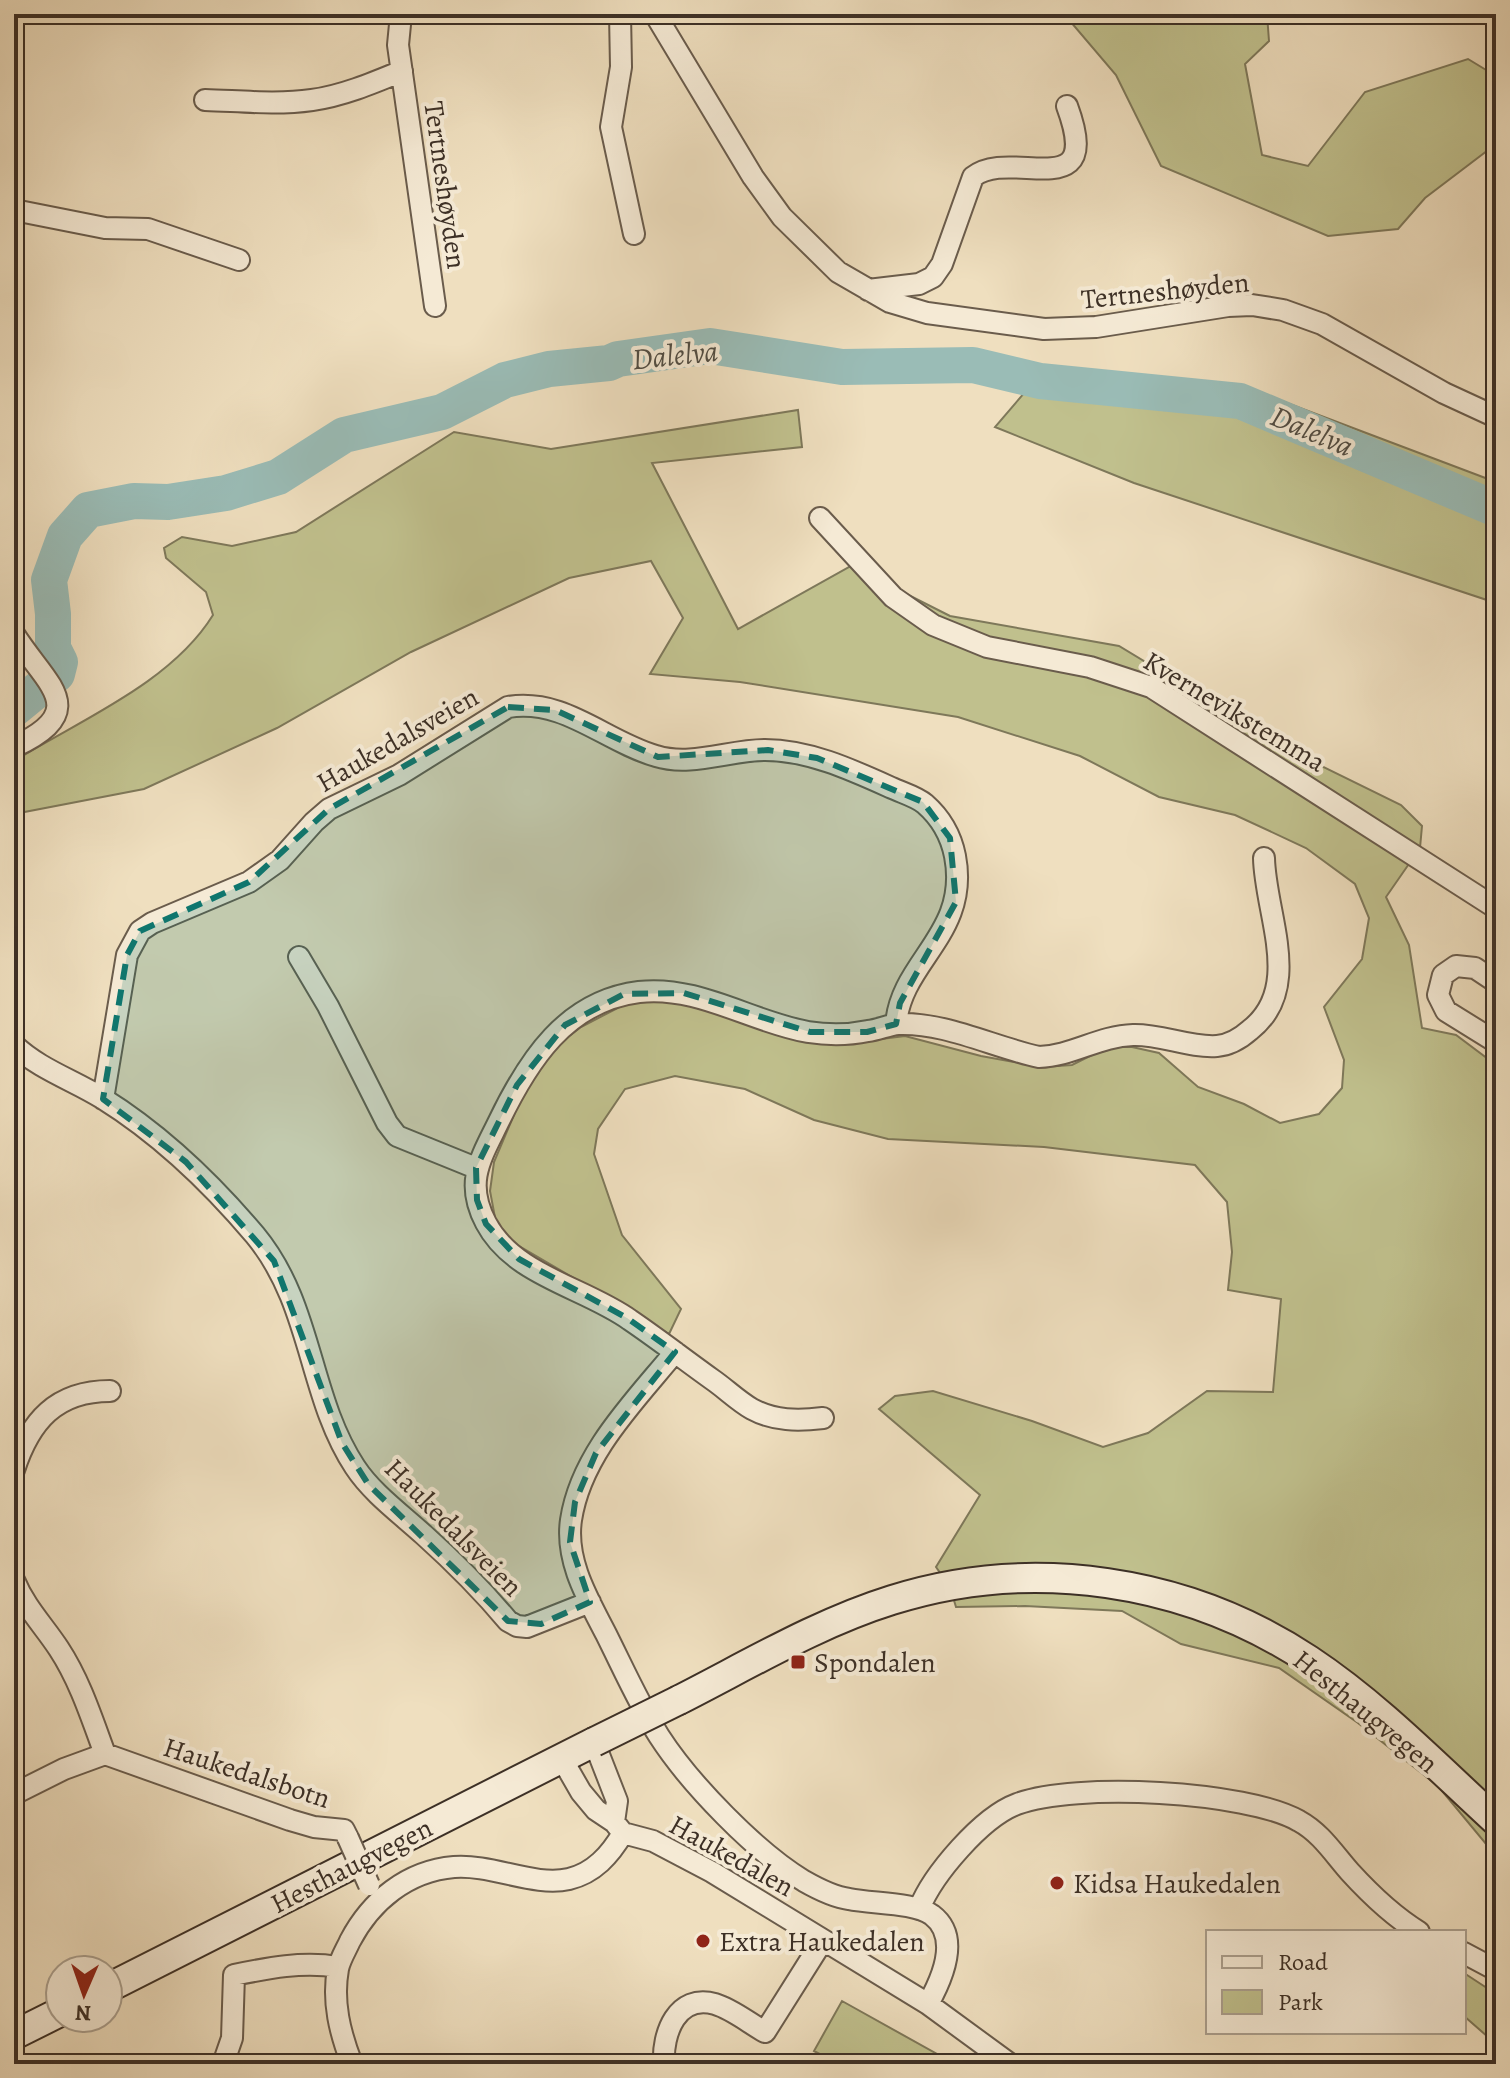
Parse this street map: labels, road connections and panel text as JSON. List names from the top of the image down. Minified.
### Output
{"streets":{"main road":["Hesthaugvegen"],"street":["Tertneshøyden","Kvernevikstemma","Haukedalsveien","Haukedalsbotn","Haukedalen"]},"crossings":[["Hesthaugvegen","Haukedalen"]],"water":["Dalelva"],"places":{"transit":["Spondalen"],"other":["Kidsa Haukedalen","Extra Haukedalen"]},"legend":["Road","Park"],"north":"bottom"}
